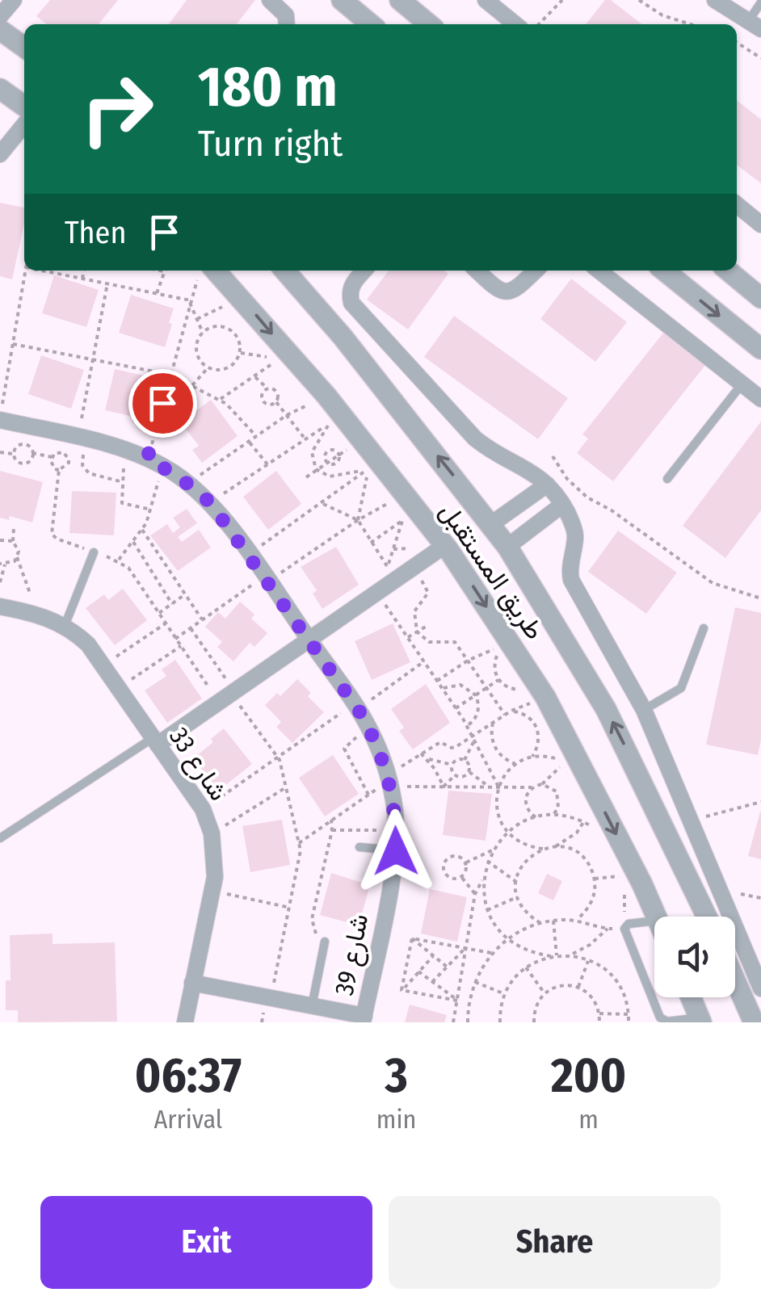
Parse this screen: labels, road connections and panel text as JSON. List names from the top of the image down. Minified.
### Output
{"streets":{"street":["طريق المستقبل","شارع 33","شارع 39"]},"page":{"turn":["180 m","Turn right"],"then":"Then","eta":["06:37","Arrival","3","min","200","m"],"buttons":["Exit","Share"]}}
